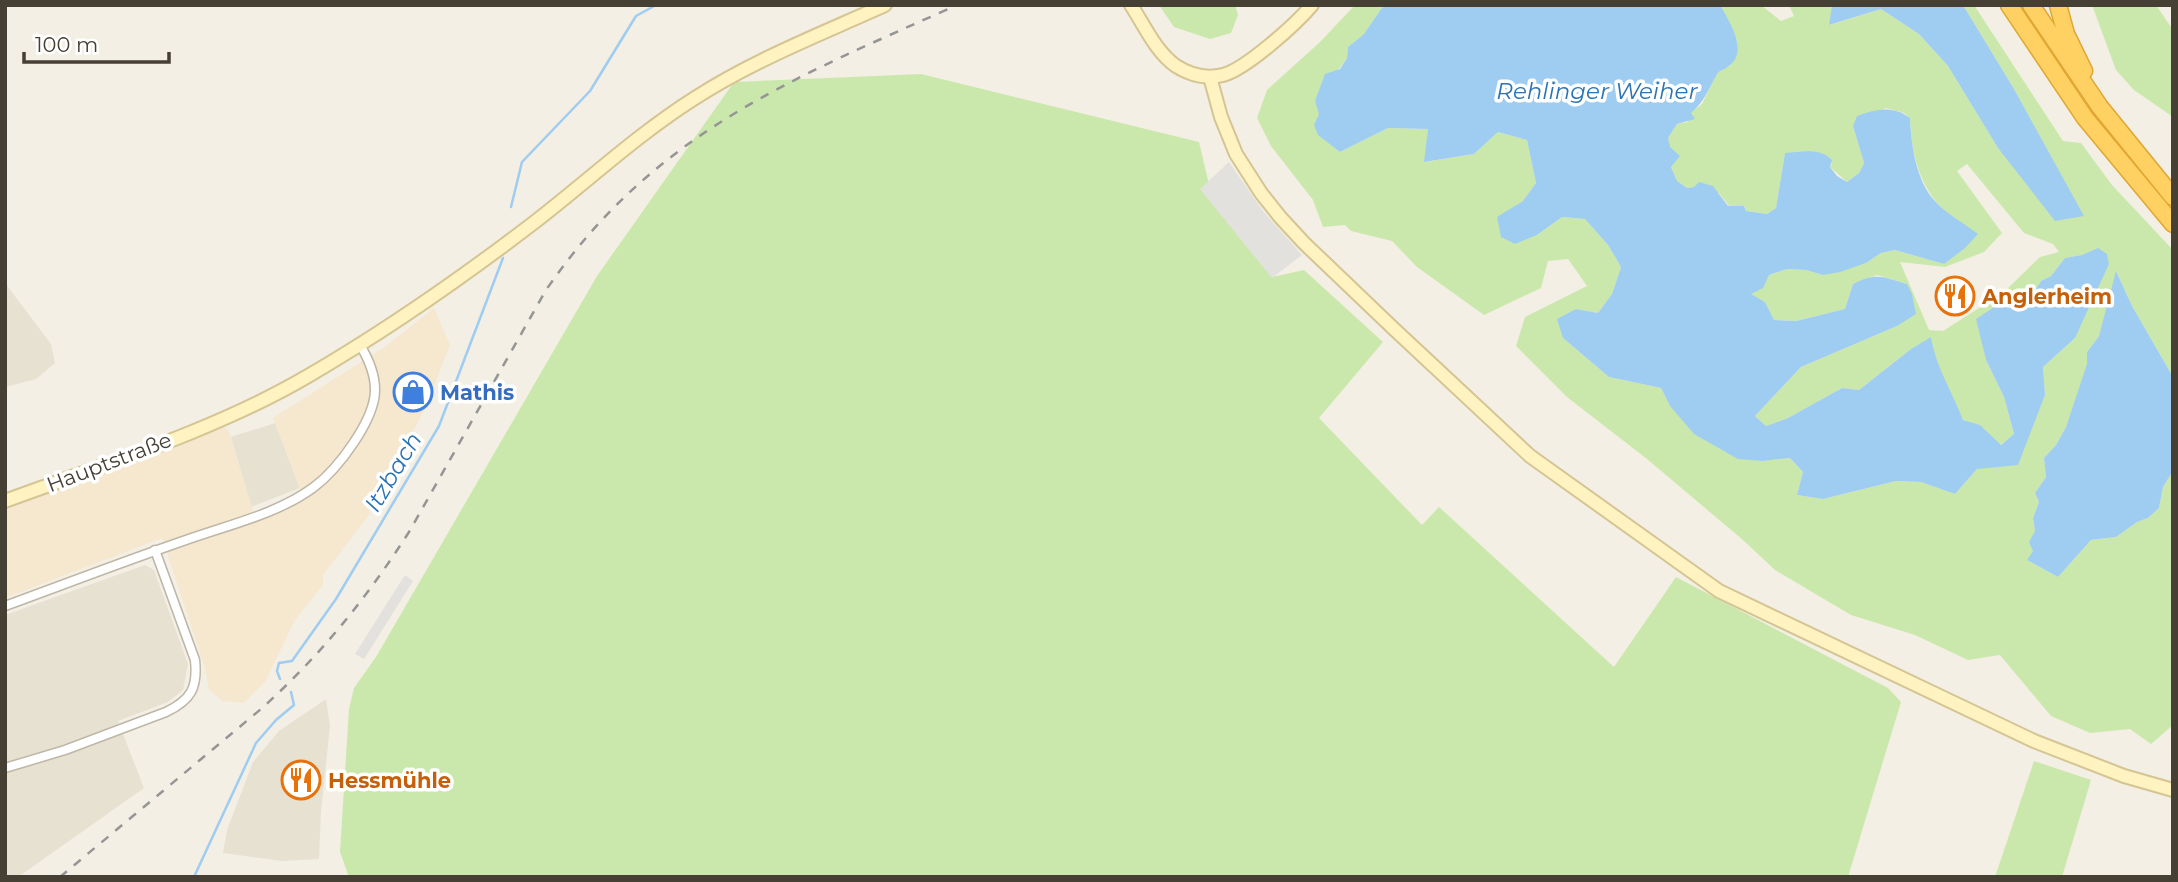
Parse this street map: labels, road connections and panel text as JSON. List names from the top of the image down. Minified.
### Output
{"streets":{"main road":["Hauptstraße"]},"water":["Rehlinger Weiher","Itzbach"],"places":{"restaurant":["Anglerheim","Hessmühle"],"shop":["Mathis"]},"scale_bar":"100 m"}
